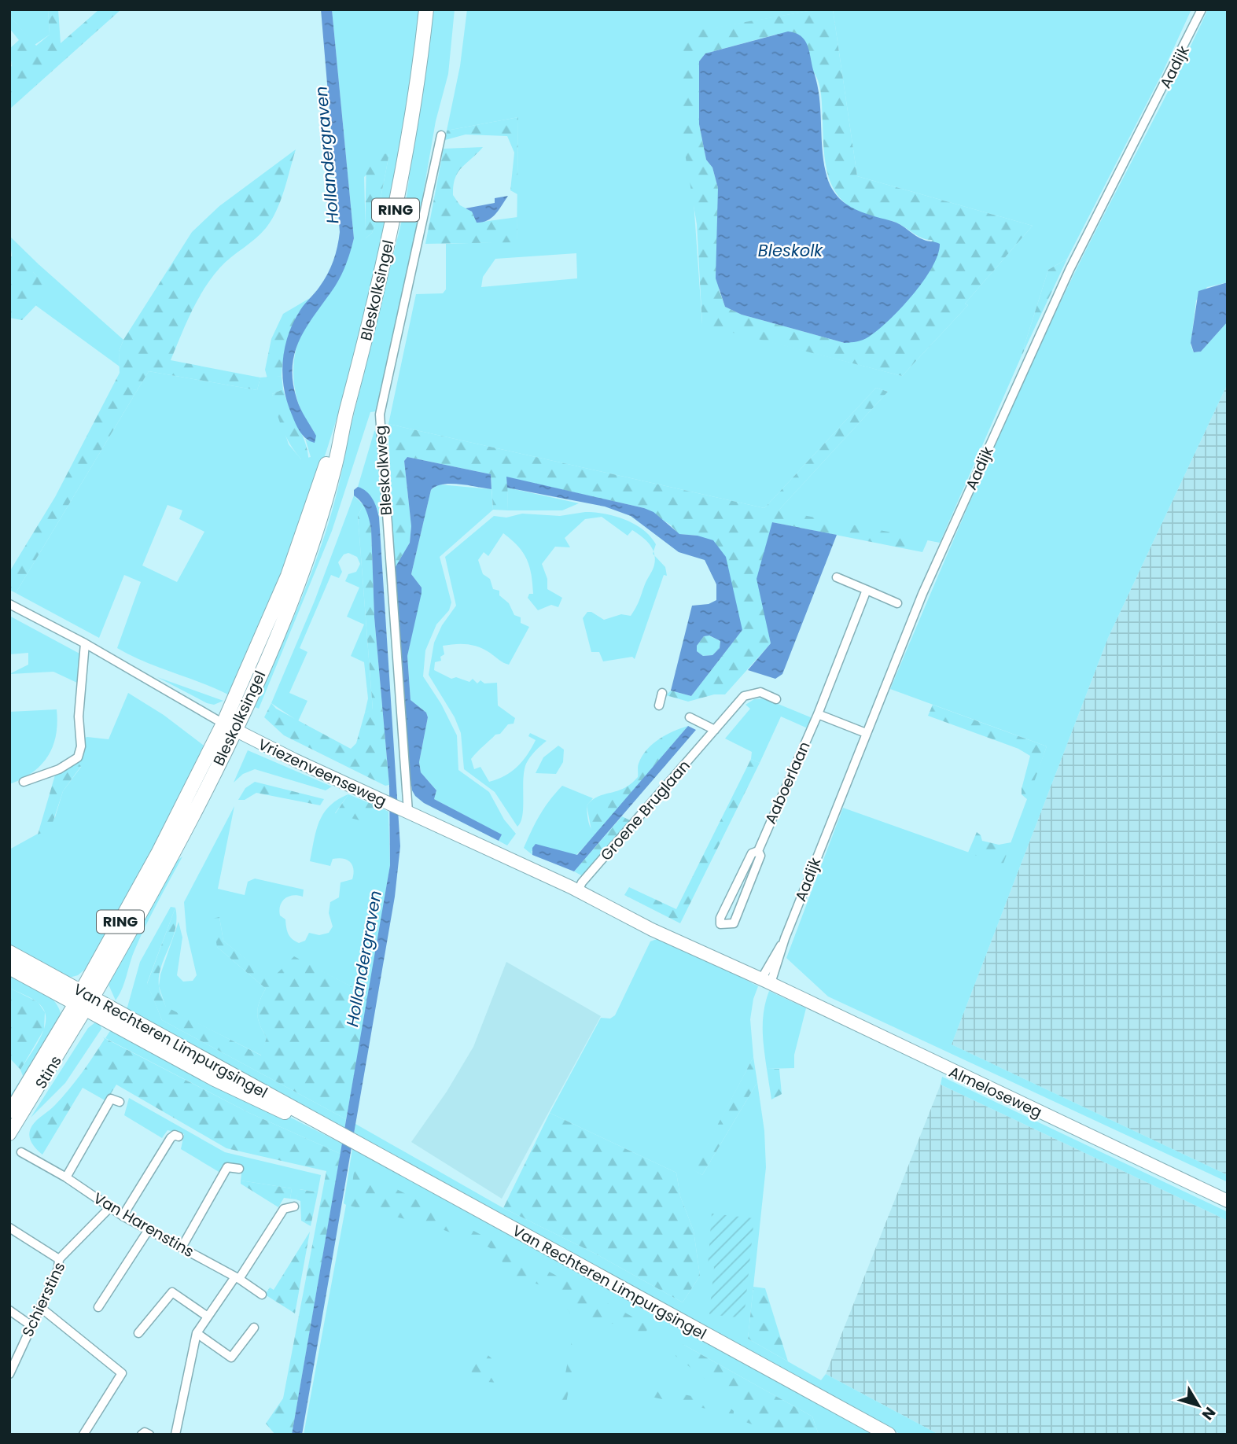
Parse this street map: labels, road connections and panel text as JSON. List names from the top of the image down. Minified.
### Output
{"streets":{"main road":["RING","Bleskolksingel","Van Rechteren Limpurgsingel"],"street":["Aadijk","Bleskolkweg","Vriezenveenseweg","Aaboerlaan","Groene Bruglaan","Stins","Almeloseweg","Van Harenstins","Schierstins"]},"crossings":[["Aadijk","Vriezenveenseweg"],["Aadijk","Almeloseweg"],["Bleskolksingel","Vriezenveenseweg"],["Bleskolksingel","Van Rechteren Limpurgsingel"],["Bleskolksingel","Stins"],["Bleskolkweg","Vriezenveenseweg"],["Vriezenveenseweg","Groene Bruglaan"],["Vriezenveenseweg","Almeloseweg"],["Van Rechteren Limpurgsingel","Stins"],["Van Harenstins","Schierstins"]],"water":["Hollandergraven","Bleskolk"],"north":"bottom right"}
